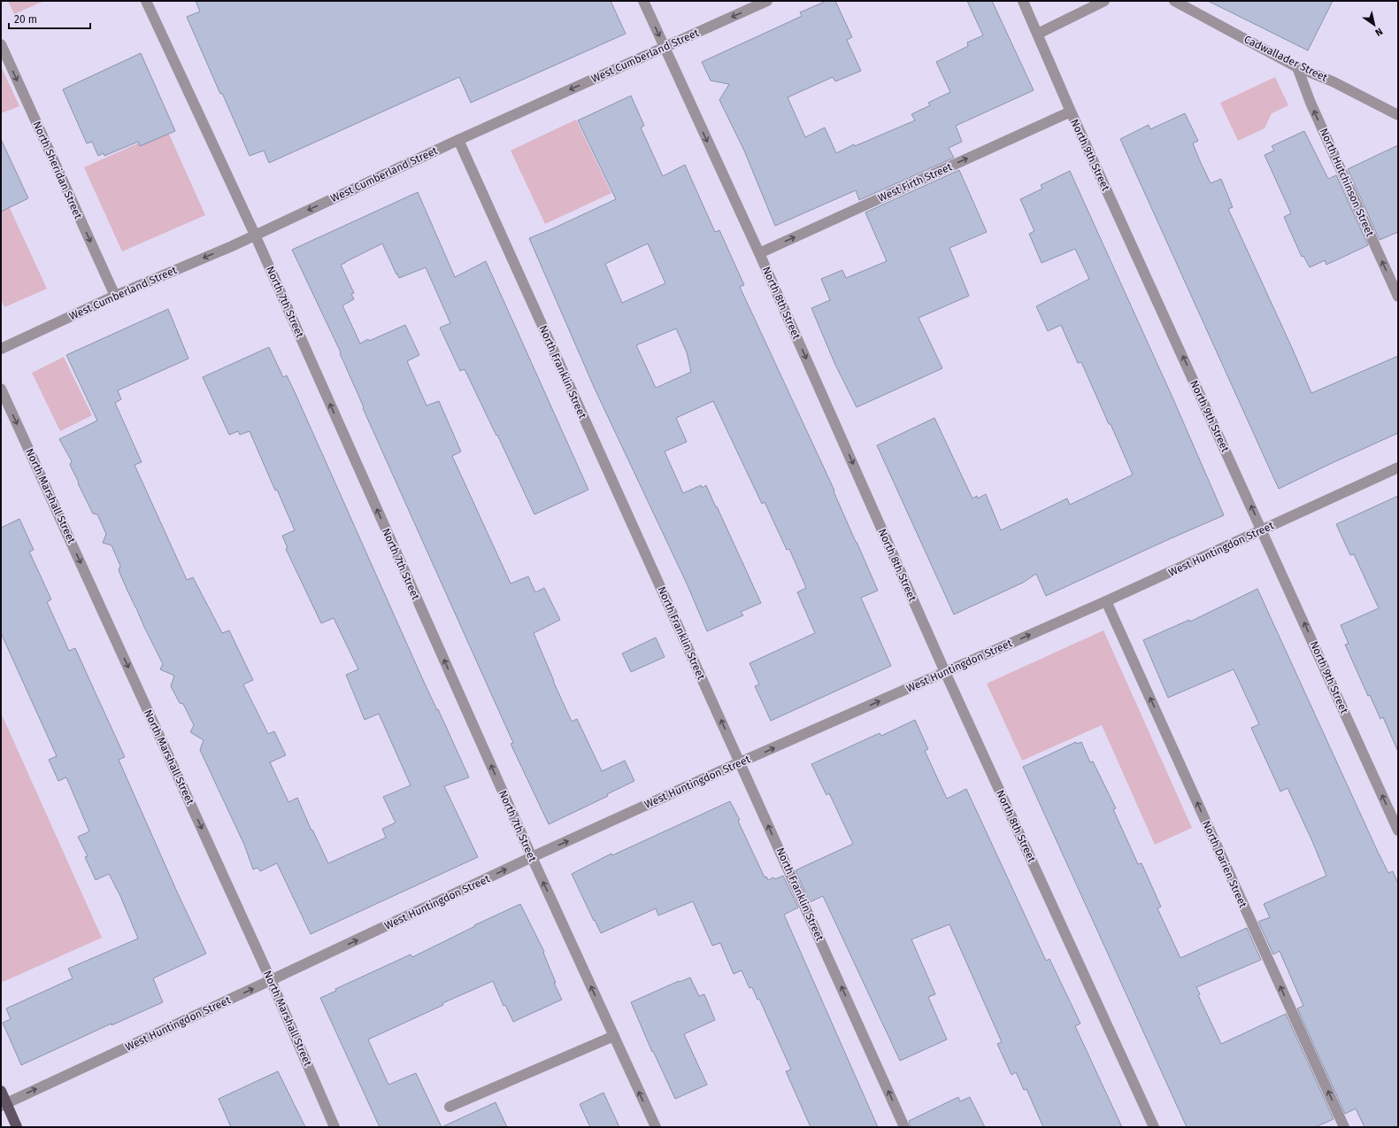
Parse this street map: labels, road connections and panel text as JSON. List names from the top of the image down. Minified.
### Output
{"streets":{"street":["West Cumberland Street","Cadwallader Street","North 9th Street","North Sheridan Street","West Firth Street","North Hutchinson Street","North 7th Street","North 8th Street","North Franklin Street","North Marshall Street","West Huntingdon Street","North Darien Street"]},"crossings":[["West Cumberland Street","North Sheridan Street"],["West Cumberland Street","North 7th Street"],["West Cumberland Street","North 8th Street"],["West Cumberland Street","North Franklin Street"],["Cadwallader Street","North Hutchinson Street"],["North 9th Street","West Firth Street"],["North 9th Street","West Huntingdon Street"],["West Firth Street","North 8th Street"],["North 7th Street","West Huntingdon Street"],["North 8th Street","West Huntingdon Street"],["North Franklin Street","West Huntingdon Street"],["North Marshall Street","West Huntingdon Street"],["West Huntingdon Street","North Darien Street"]],"one_way":["West Cumberland Street","North 9th Street","North Sheridan Street","West Firth Street","North Hutchinson Street","North 7th Street","North 8th Street","North Franklin Street","North Marshall Street","West Huntingdon Street","North Darien Street"],"scale_bar":"20 m","north":"bottom right"}
